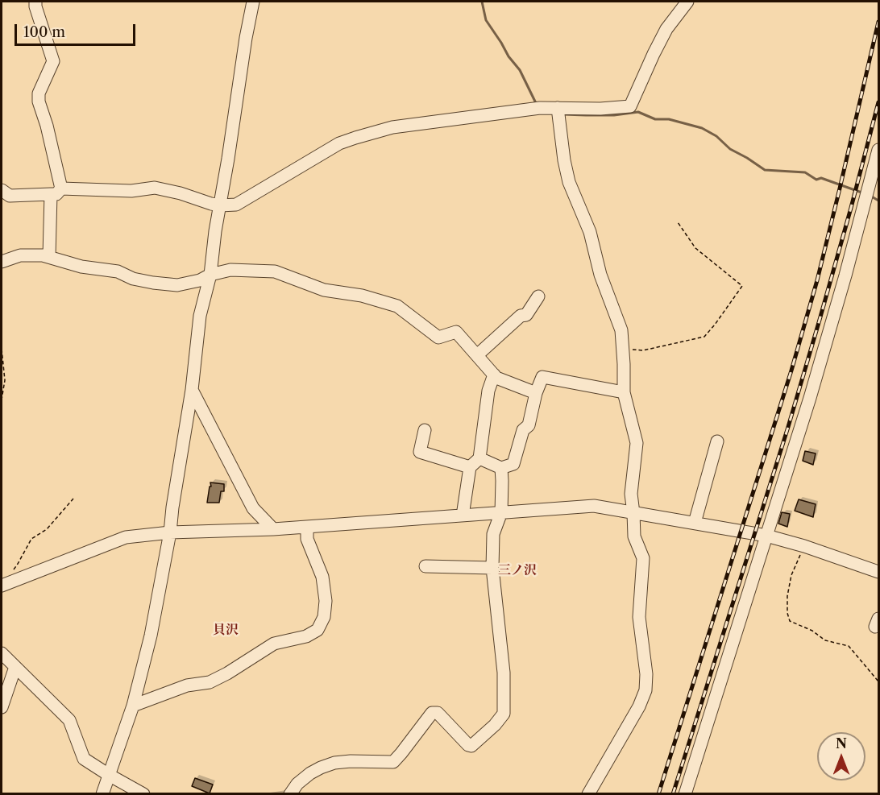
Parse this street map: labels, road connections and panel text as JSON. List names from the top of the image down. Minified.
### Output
{"districts":["三ノ沢","貝沢"],"scale_bar":"100 m","north":"top"}
